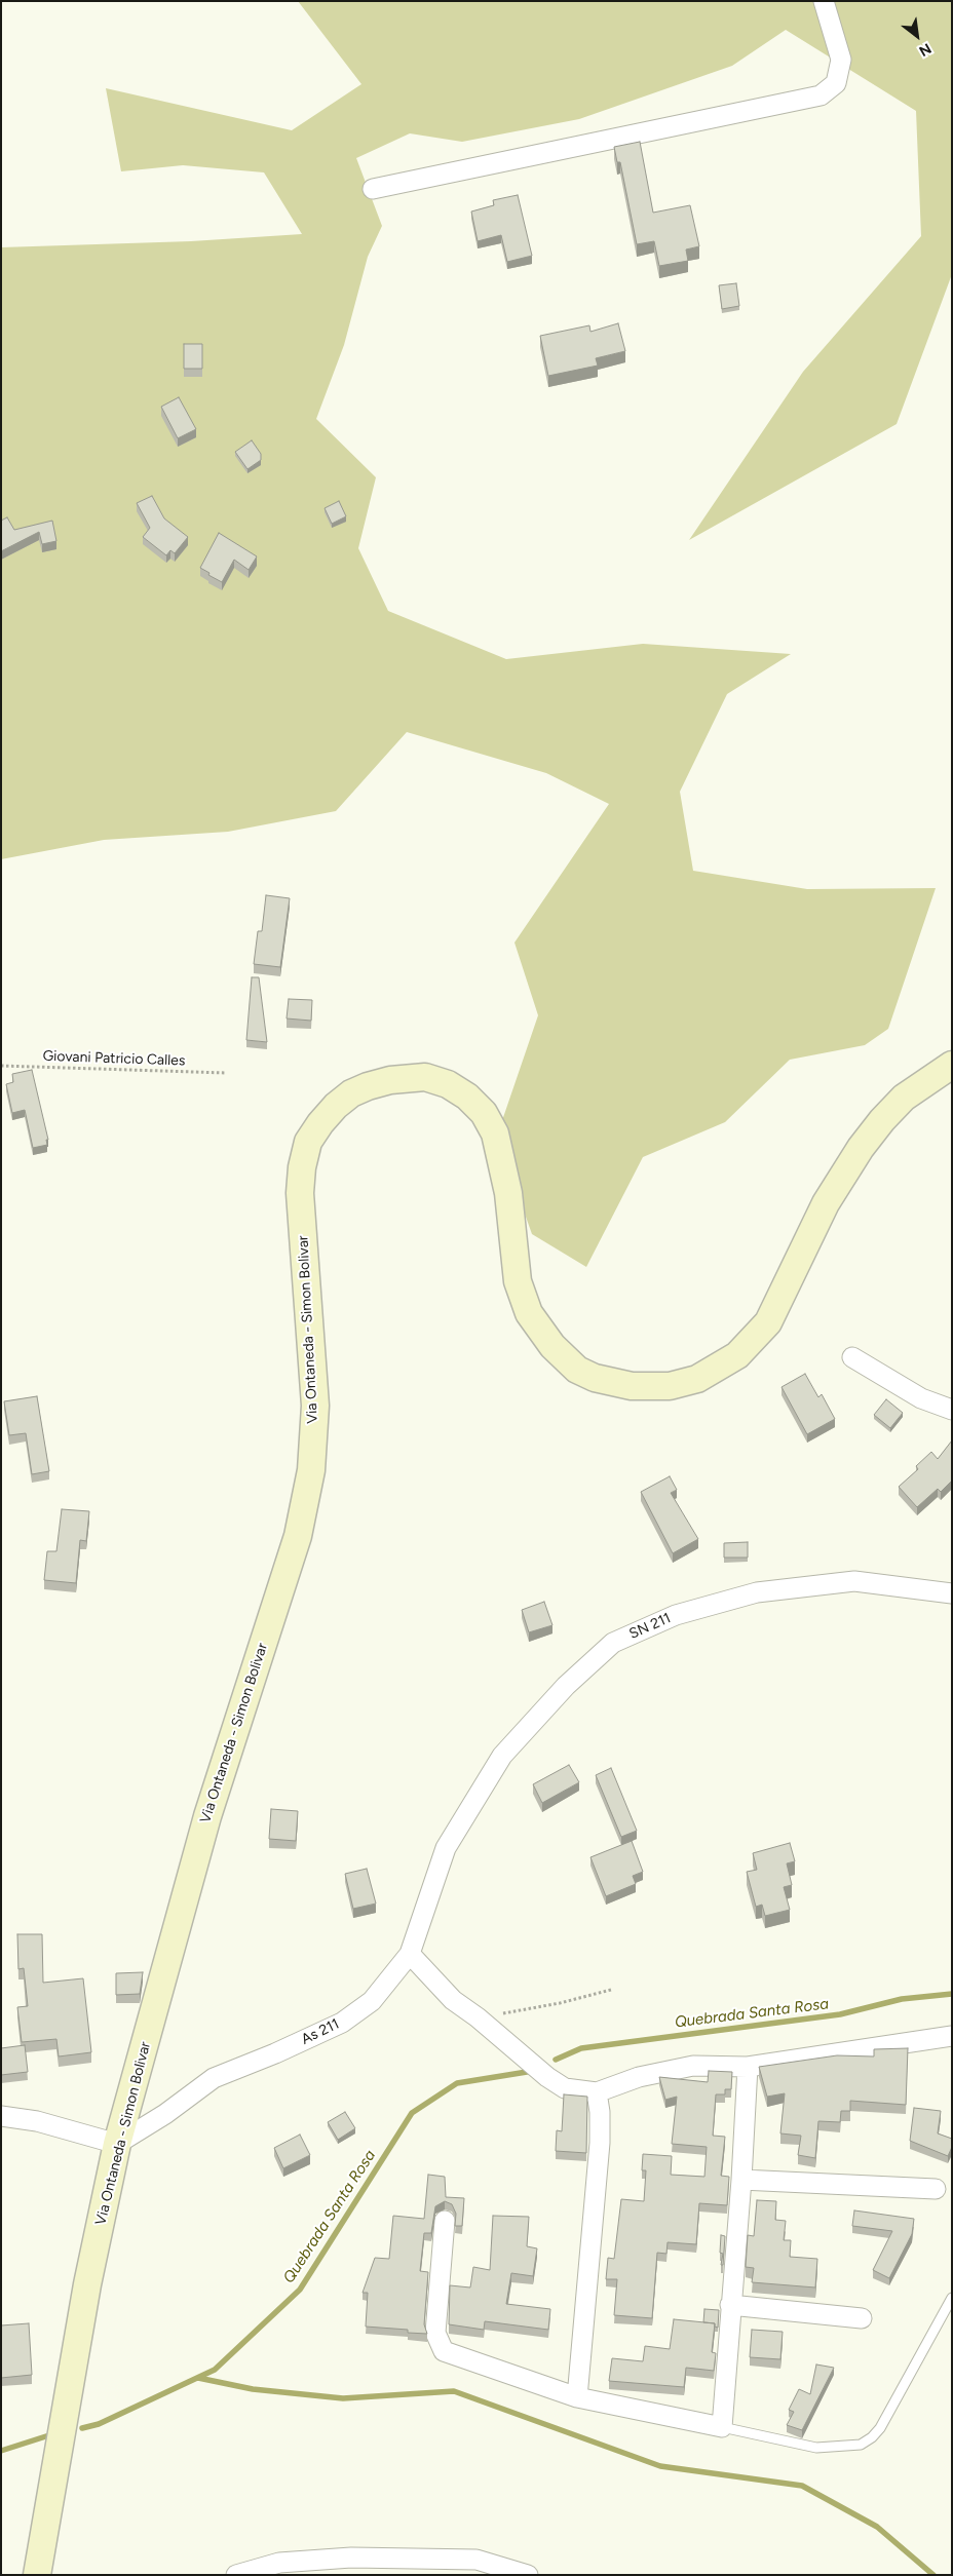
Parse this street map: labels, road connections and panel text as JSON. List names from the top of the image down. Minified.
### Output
{"streets":{"street":["Via Ontaneda - Simon Bolivar","SN 211","As 211"],"path":["Giovani Patricio Calles"]},"crossings":[["Via Ontaneda - Simon Bolivar","As 211"],["SN 211","As 211"]],"water":["Quebrada Santa Rosa"],"north":"bottom right"}
